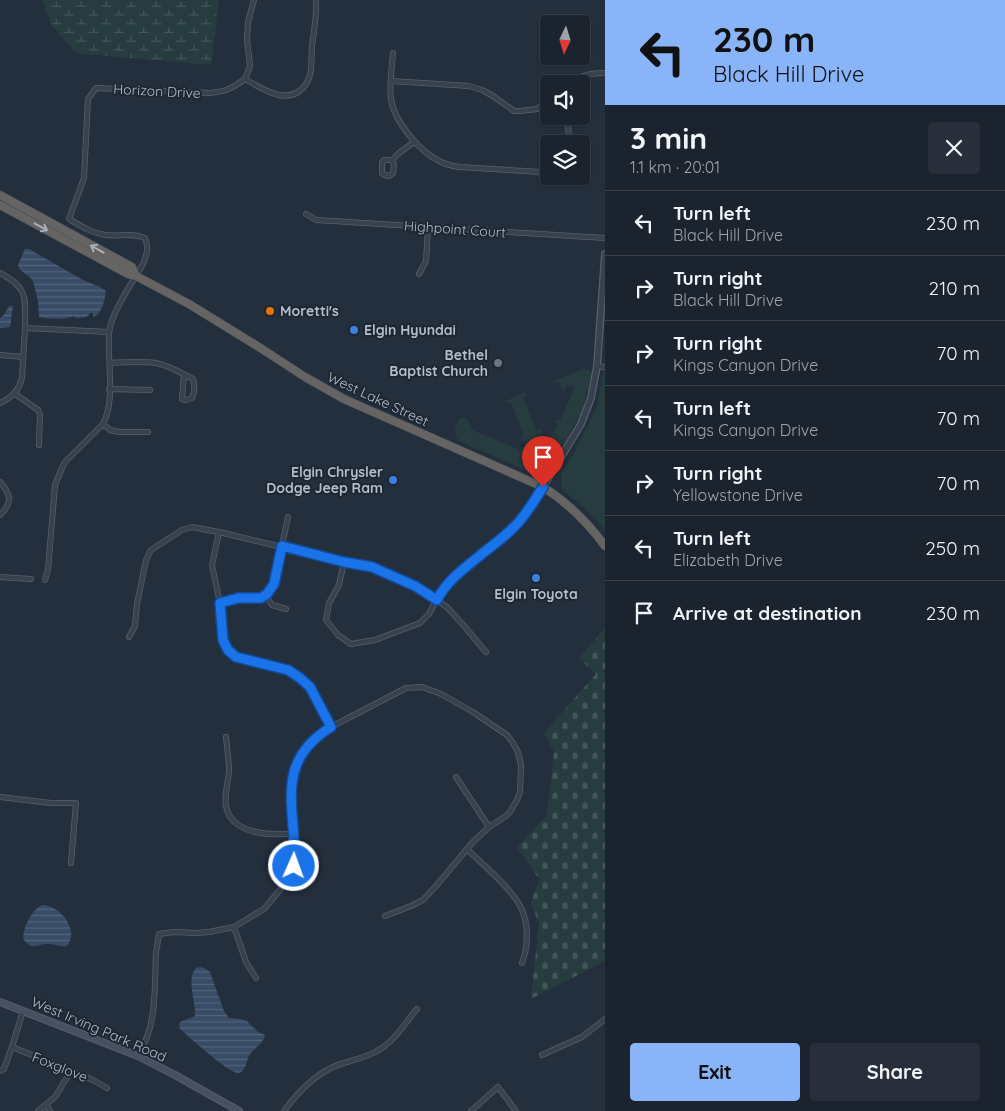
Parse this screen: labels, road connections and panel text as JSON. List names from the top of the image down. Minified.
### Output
{"streets":{"highway":["West Lake Street"],"main road":["West Irving Park Road"],"street":["Horizon Drive","Highpoint Court","Foxglove"]},"crossings":[["Horizon Drive","West Lake Street"]],"places":["Moretti's","Elgin Hyundai","Bethel Baptist Church","Elgin Chrysler Dodge Jeep Ram","Elgin Toyota"],"north":"bottom","page":{"turn":["230 m","Black Hill Drive"],"heading":["3 min","1.1 km · 20:01"],"list":[{"name":"Turn left","note":"Black Hill Drive","value":"230 m"},{"name":"Turn right","note":"Black Hill Drive","value":"210 m"},{"name":"Turn right","note":"Kings Canyon Drive","value":"70 m"},{"name":"Turn left","note":"Kings Canyon Drive","value":"70 m"},{"name":"Turn right","note":"Yellowstone Drive","value":"70 m"},{"name":"Turn left","note":"Elizabeth Drive","value":"250 m"},{"name":"Arrive at destination","value":"230 m"}],"buttons":["Exit","Share"]}}
